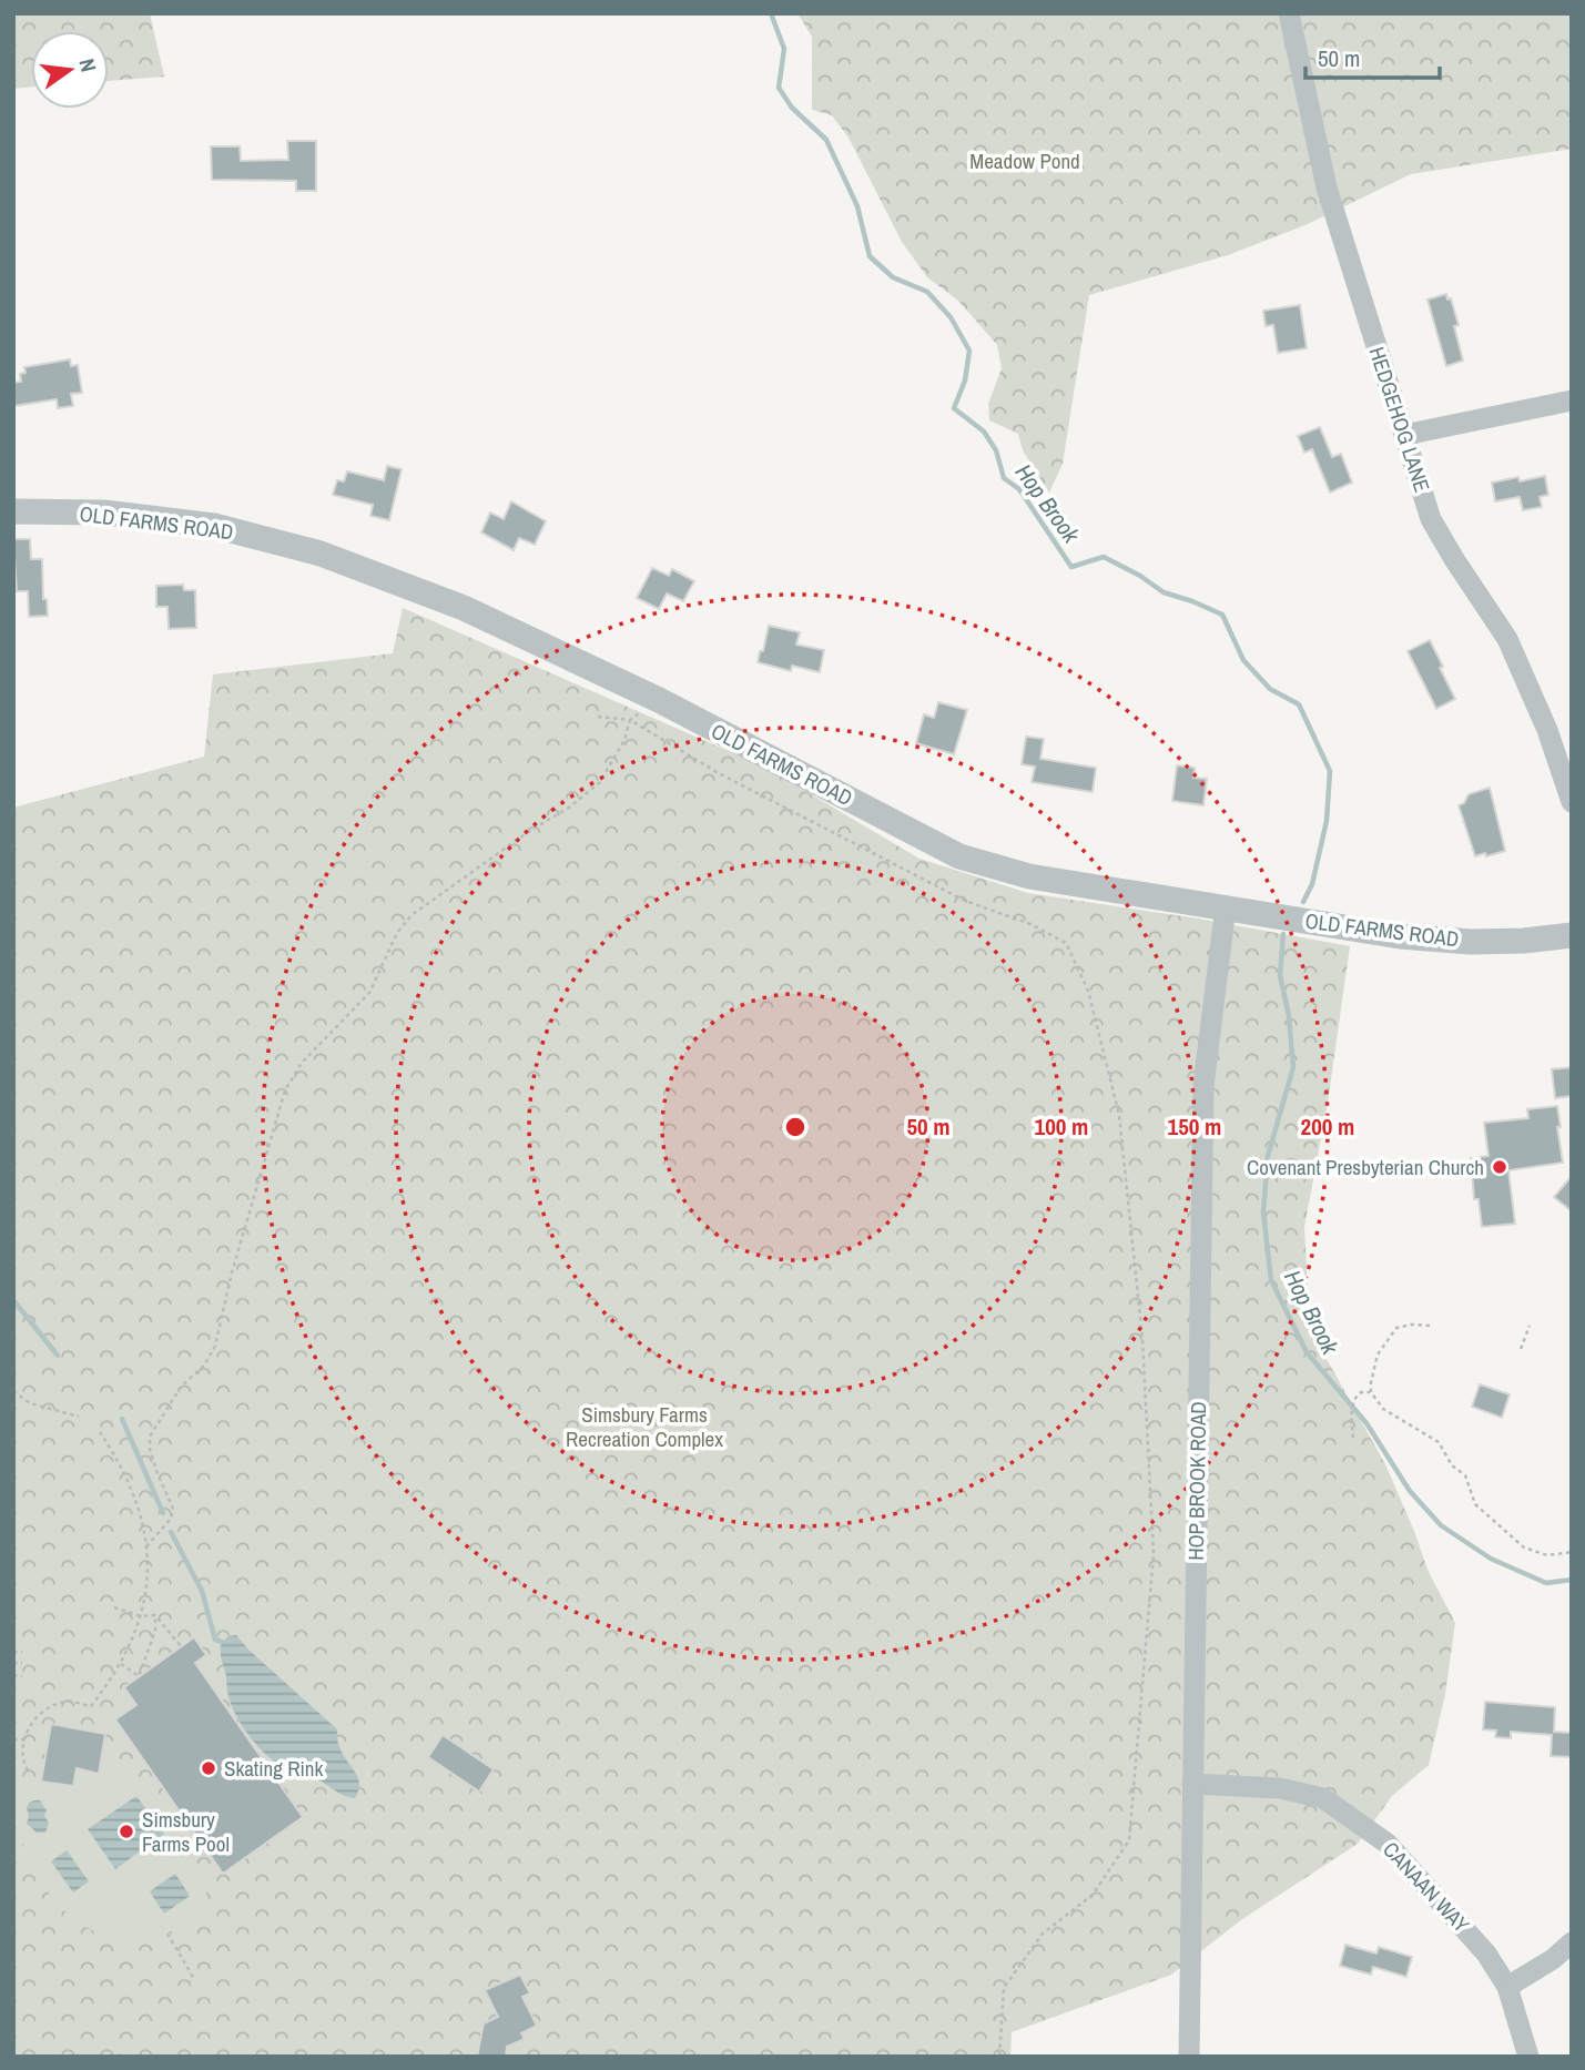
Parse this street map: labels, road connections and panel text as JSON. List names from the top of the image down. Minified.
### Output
{"streets":{"street":["HEDGEHOG LANE","OLD FARMS ROAD","HOP BROOK ROAD","CANAAN WAY"]},"crossings":[["OLD FARMS ROAD","HOP BROOK ROAD"],["HOP BROOK ROAD","CANAAN WAY"]],"water":["Hop Brook"],"parks":["Meadow Pond","Simsbury Farms Recreation Complex"],"places":["Covenant Presbyterian Church","Skating Rink","Simsbury Farms Pool"],"scale_bar":"50 m","north":"right","rings":["50 m","100 m","150 m","200 m"]}
